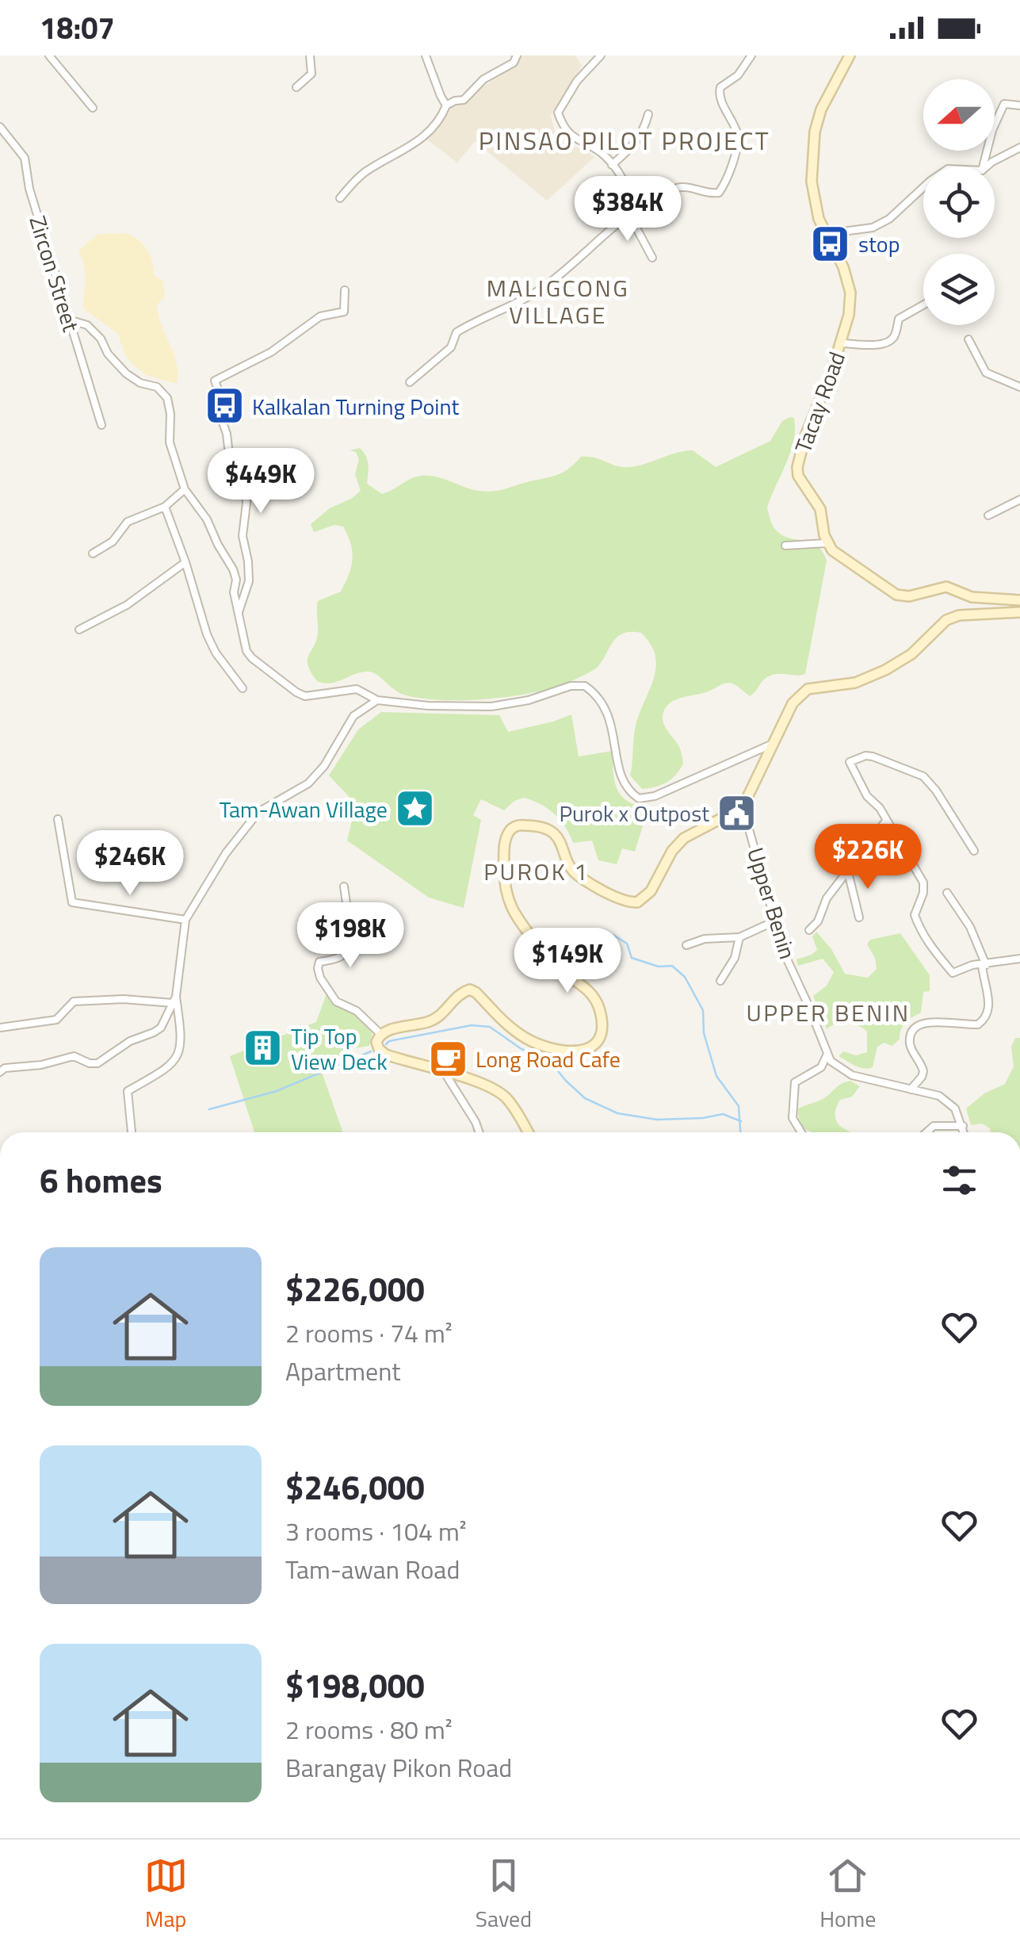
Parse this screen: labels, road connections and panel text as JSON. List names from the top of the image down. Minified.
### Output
{"streets":{"main road":["Tacay Road"],"street":["Zircon Street","Upper Benin"]},"districts":["PINSAO PILOT PROJECT","MALIGCONG VILLAGE","PUROK 1","UPPER BENIN"],"places":{"bus stop":["stop","Kalkalan Turning Point"],"place":["Tam-Awan Village"],"public building":["Purok x Outpost"],"building":["Tip Top View Deck"],"cafe":["Long Road Cafe"]},"north":"left","page":{"status":"18:07","price":["$384K","$449K","$226K","$246K","$198K","$149K"],"heading":"6 homes","list":[{"name":"$226,000","note":"2 rooms · 74 m² · Apartment"},{"name":"$246,000","note":"3 rooms · 104 m² · Tam-awan Road"},{"name":"$198,000","note":"2 rooms · 80 m² · Barangay Pikon Road"}],"tabs":["Map","Saved","Home"]}}
